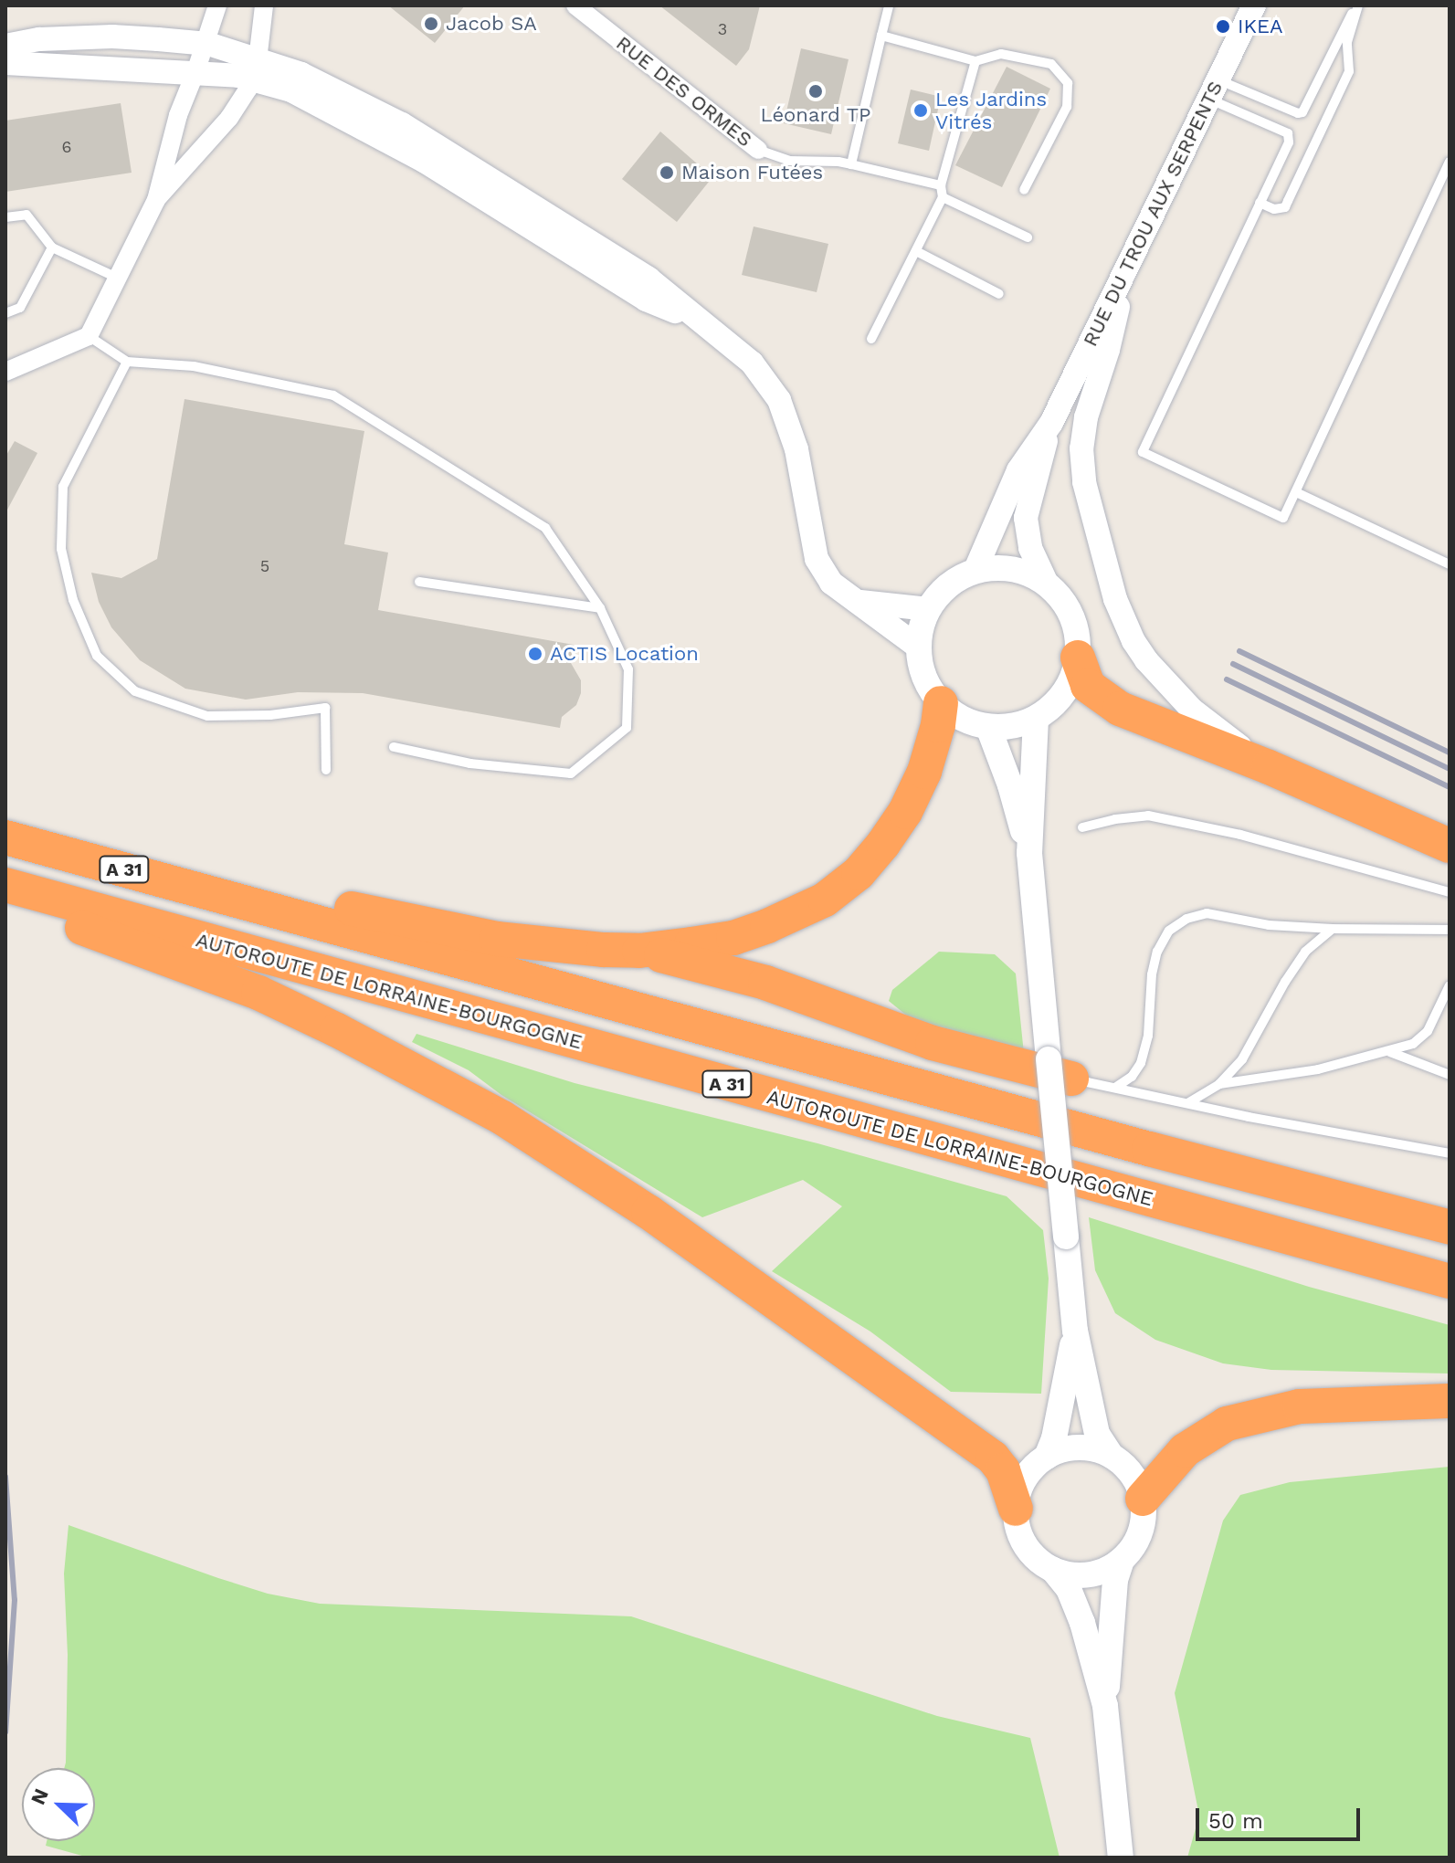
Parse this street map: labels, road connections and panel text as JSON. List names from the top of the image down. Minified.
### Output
{"streets":{"highway":["A 31","AUTOROUTE DE LORRAINE-BOURGOGNE"],"street":["RUE DES ORMES","RUE DU TROU AUX SERPENTS"]},"places":["Jacob SA","IKEA","Léonard TP","Les Jardins Vitrés","Maison Futées","ACTIS Location"],"house_numbers":["3","6","5"],"scale_bar":"50 m","north":"top left"}
